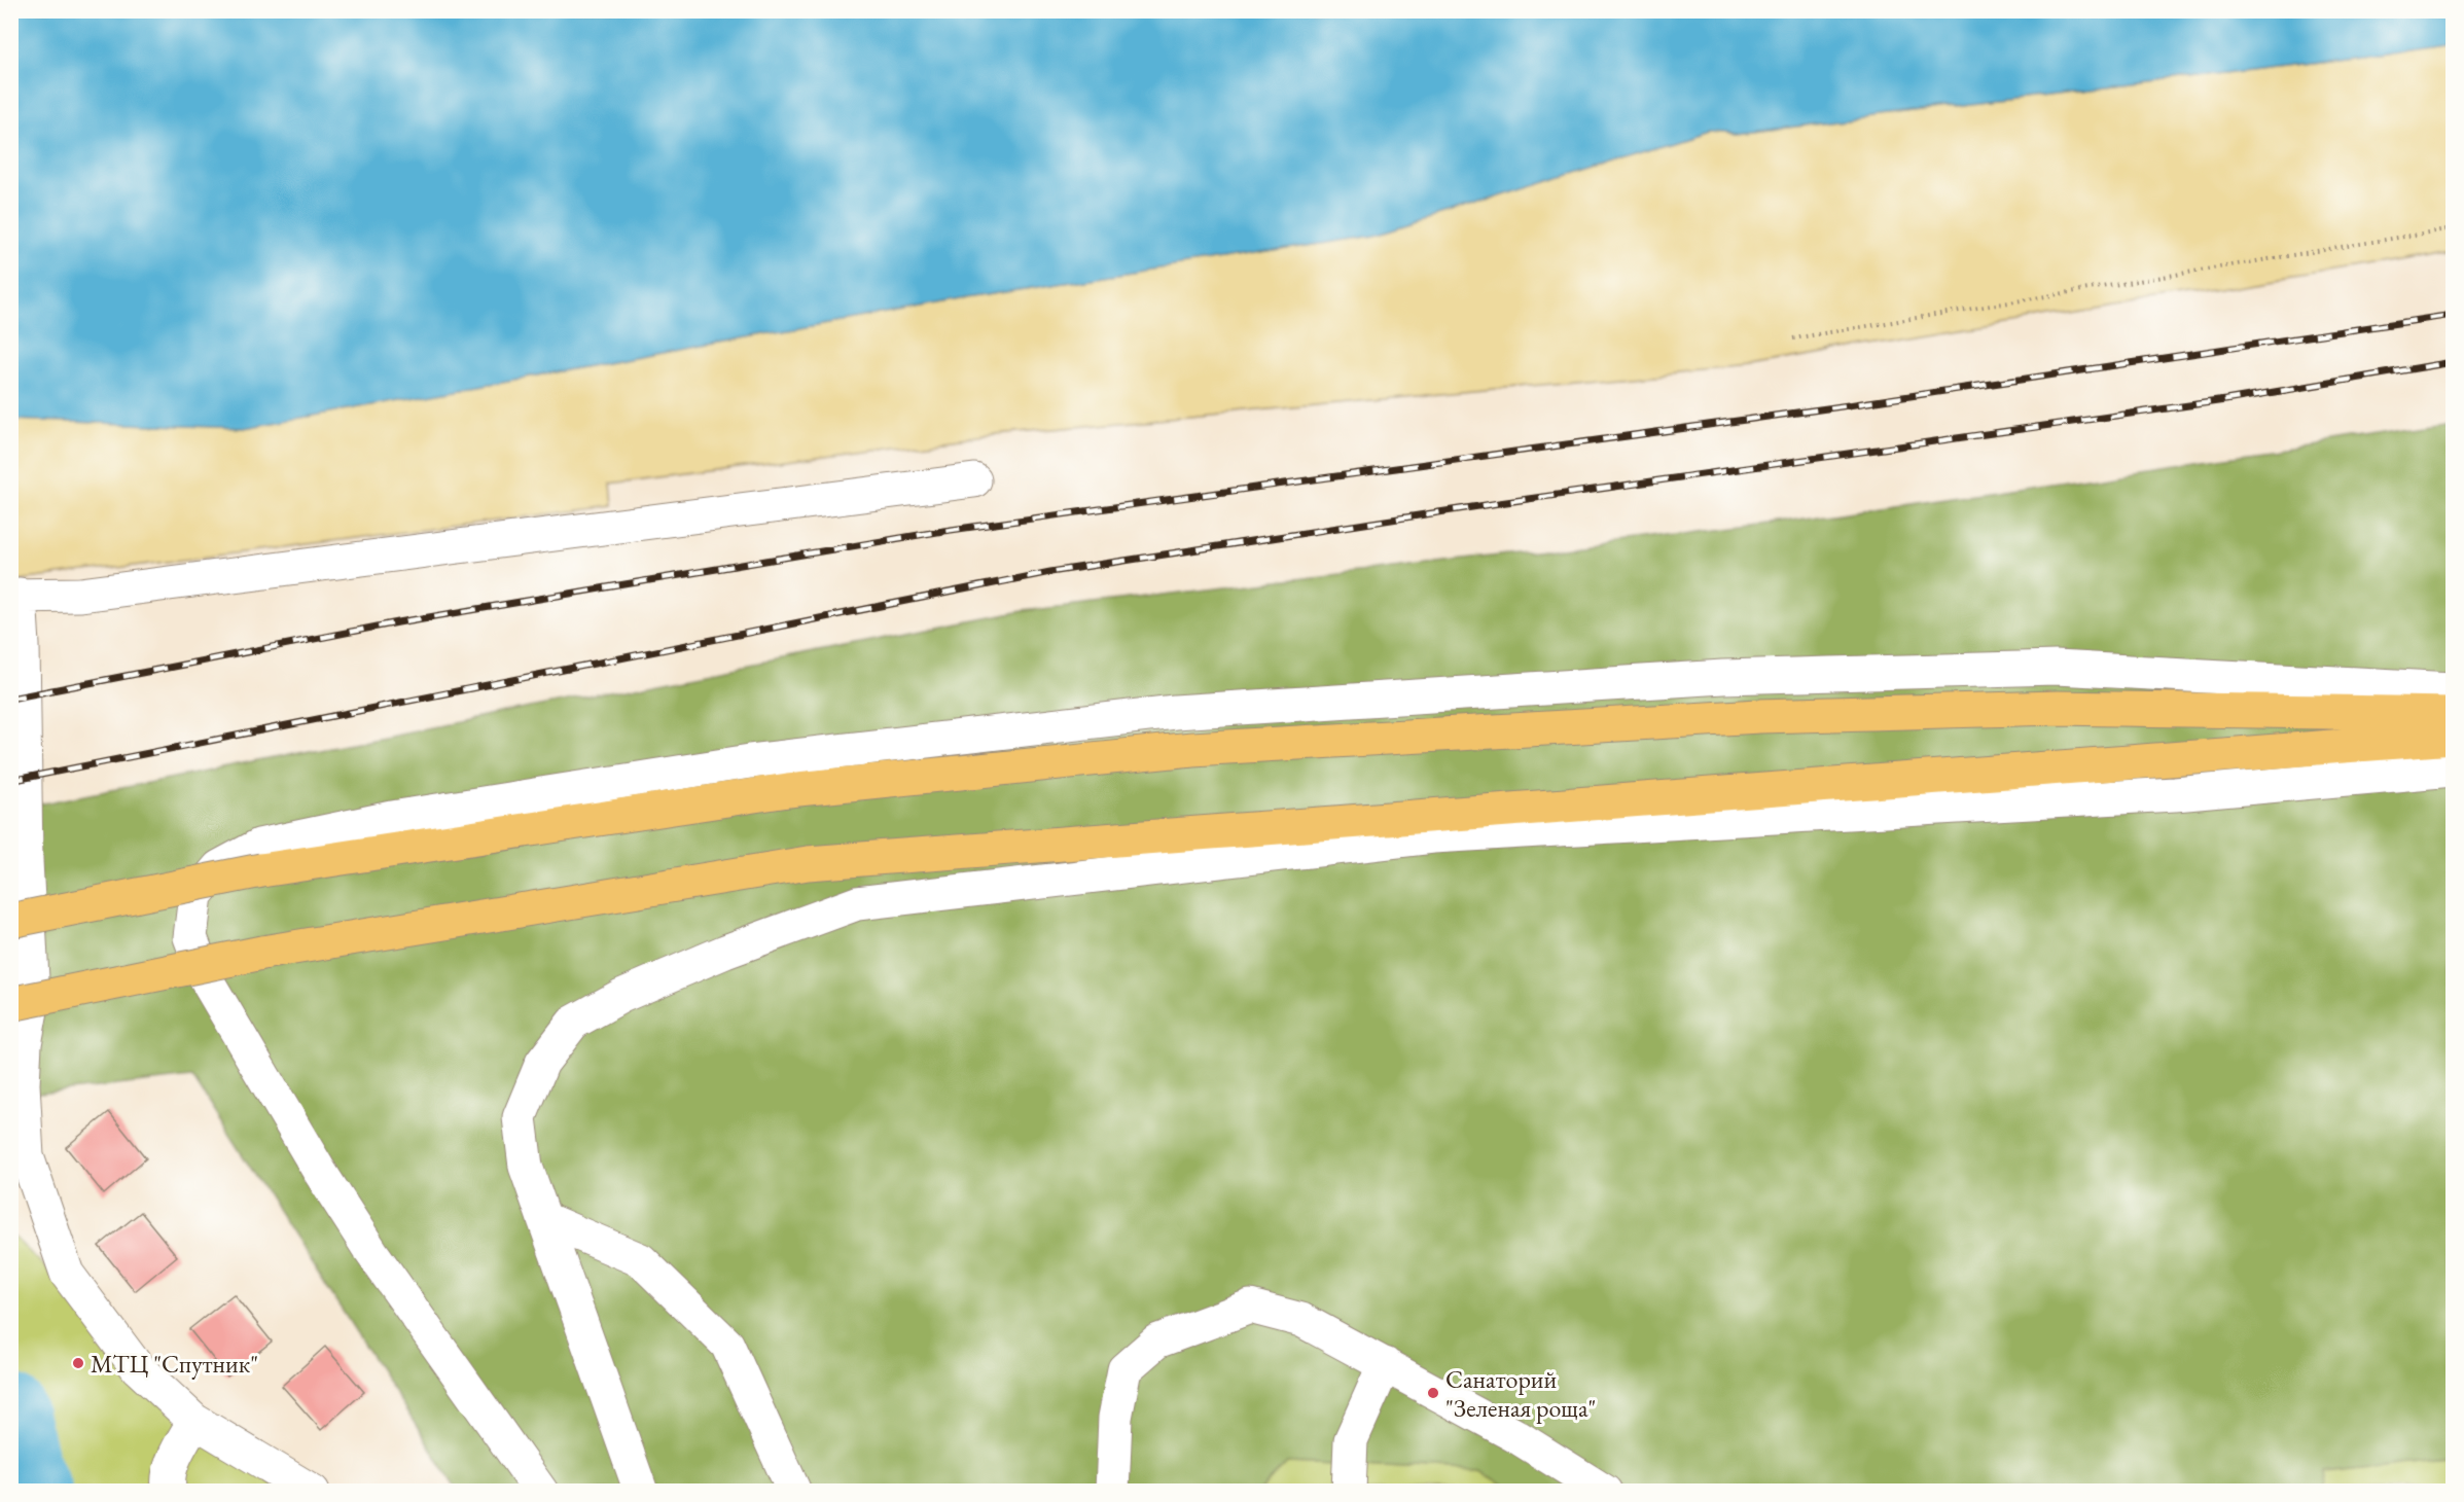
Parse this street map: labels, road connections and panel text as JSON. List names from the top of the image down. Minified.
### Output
{"places":["МТЦ \"Спутник\"","Санаторий \"Зеленая роща\""]}
